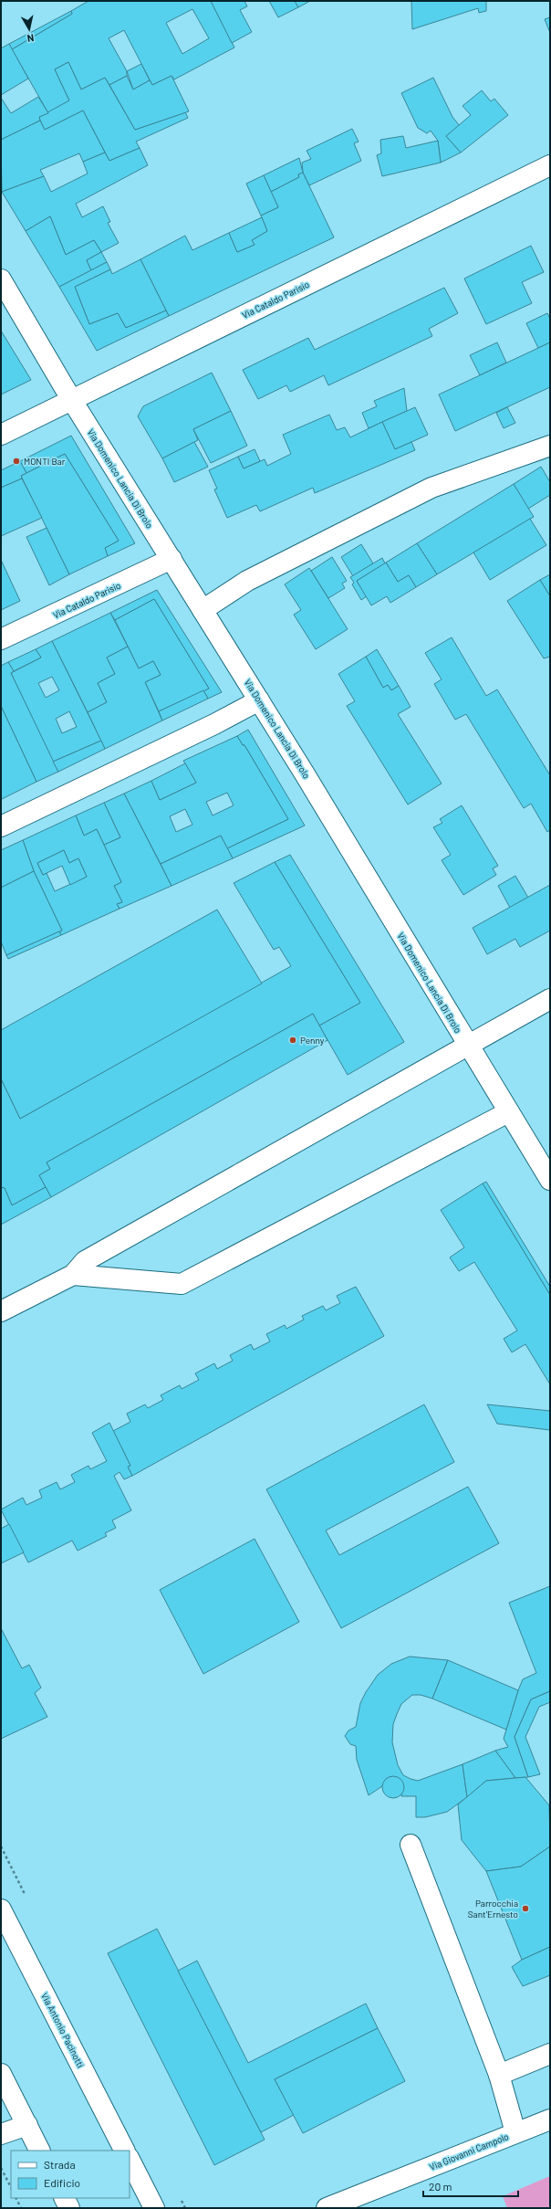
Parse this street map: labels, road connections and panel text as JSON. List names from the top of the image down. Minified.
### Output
{"streets":{"street":["Via Cataldo Parisio","Via Domenico Lancia Di Brolo","Via Antonio Pacinotti","Via Giovanni Campolo"]},"crossings":[["Via Cataldo Parisio","Via Domenico Lancia Di Brolo"]],"places":["MONTI Bar","Penny","Parrocchia Sant'Ernesto"],"legend":["Strada","Edificio"],"scale_bar":"20 m","north":"bottom"}
